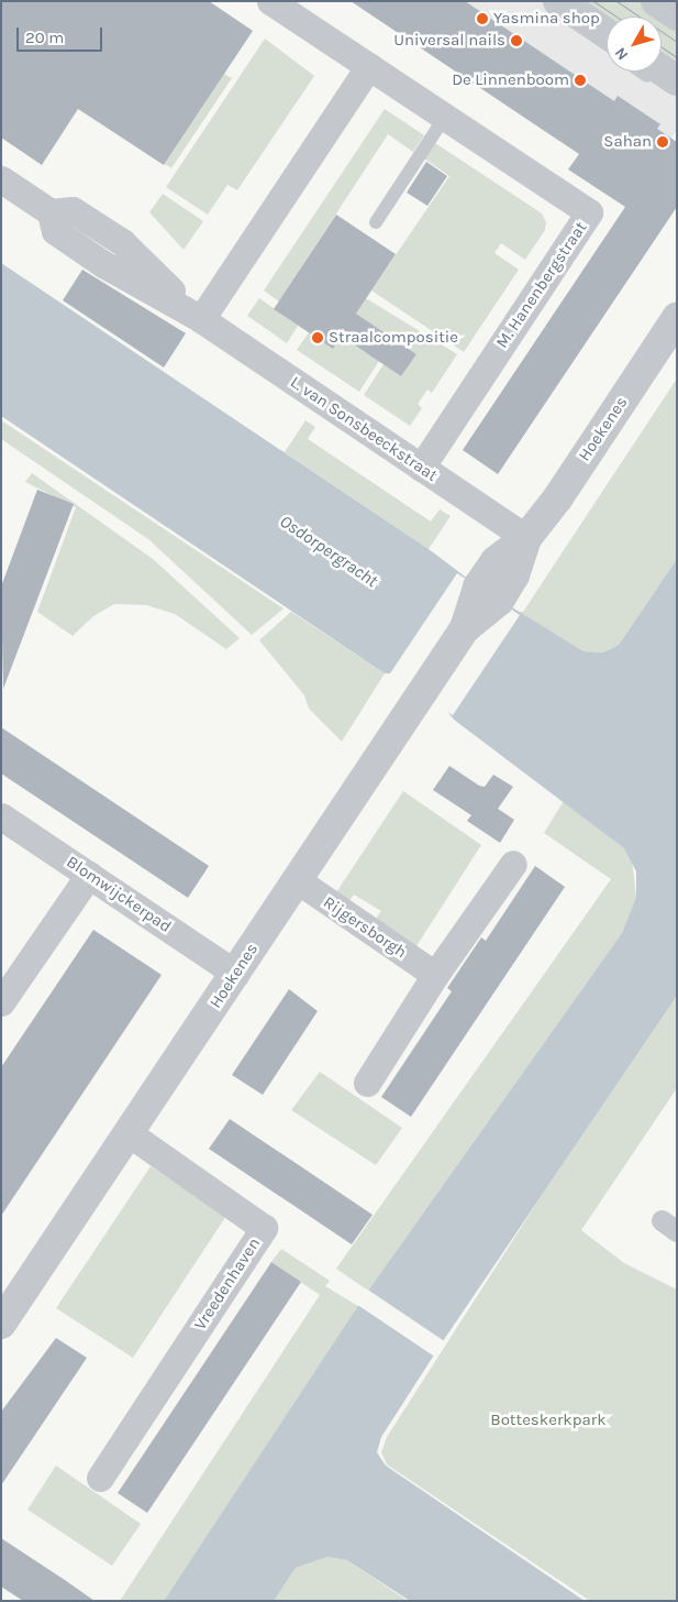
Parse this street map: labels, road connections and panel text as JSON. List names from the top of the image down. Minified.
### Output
{"streets":{"street":["M. Hanenbergstraat","L. van Sonsbeeckstraat","Hoekenes","Blomwijckerpad","Rijgersborgh","Vreedenhaven"]},"crossings":[["M. Hanenbergstraat","L. van Sonsbeeckstraat"],["L. van Sonsbeeckstraat","Hoekenes"],["Hoekenes","Blomwijckerpad"],["Hoekenes","Rijgersborgh"],["Hoekenes","Vreedenhaven"]],"water":["Osdorpergracht"],"parks":["Botteskerkpark"],"places":["Yasmina shop","Universal nails","De Linnenboom","Sahan","Straalcompositie"],"scale_bar":"20 m","north":"bottom left"}
